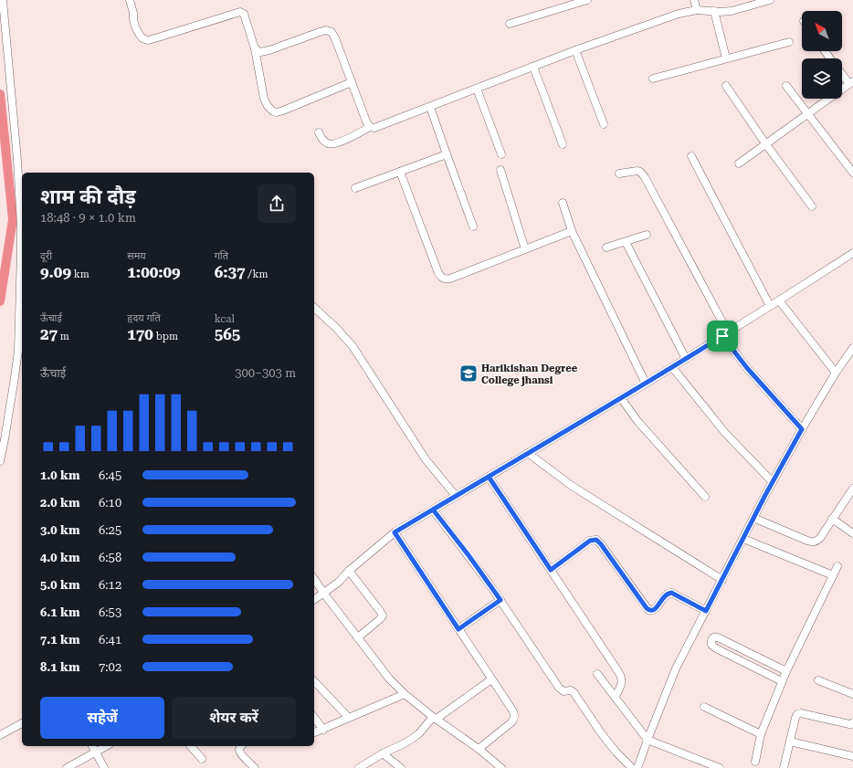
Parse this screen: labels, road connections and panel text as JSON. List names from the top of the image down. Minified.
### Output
{"places":{"school or university":["Harikishan Degree College jhansi"]},"north":"top left","page":{"heading":["शाम की दौड़","18:48 · 9 × 1.0 km"],"stats":[["दूरी","9.09 km"],["समय","1:00:09"],["गति","6:37 /km"],["ऊँचाई","27 m"],["हृदय गति","170 bpm"],["kcal","565"]],"chart":["ऊँचाई","300–303 m"],"list":[{"name":"1.0 km","note":"6:45"},{"name":"2.0 km","note":"6:10"},{"name":"3.0 km","note":"6:25"},{"name":"4.0 km","note":"6:58"},{"name":"5.0 km","note":"6:12"},{"name":"6.1 km","note":"6:53"},{"name":"7.1 km","note":"6:41"},{"name":"8.1 km","note":"7:02"}],"buttons":["सहेजें","शेयर करें"]}}
